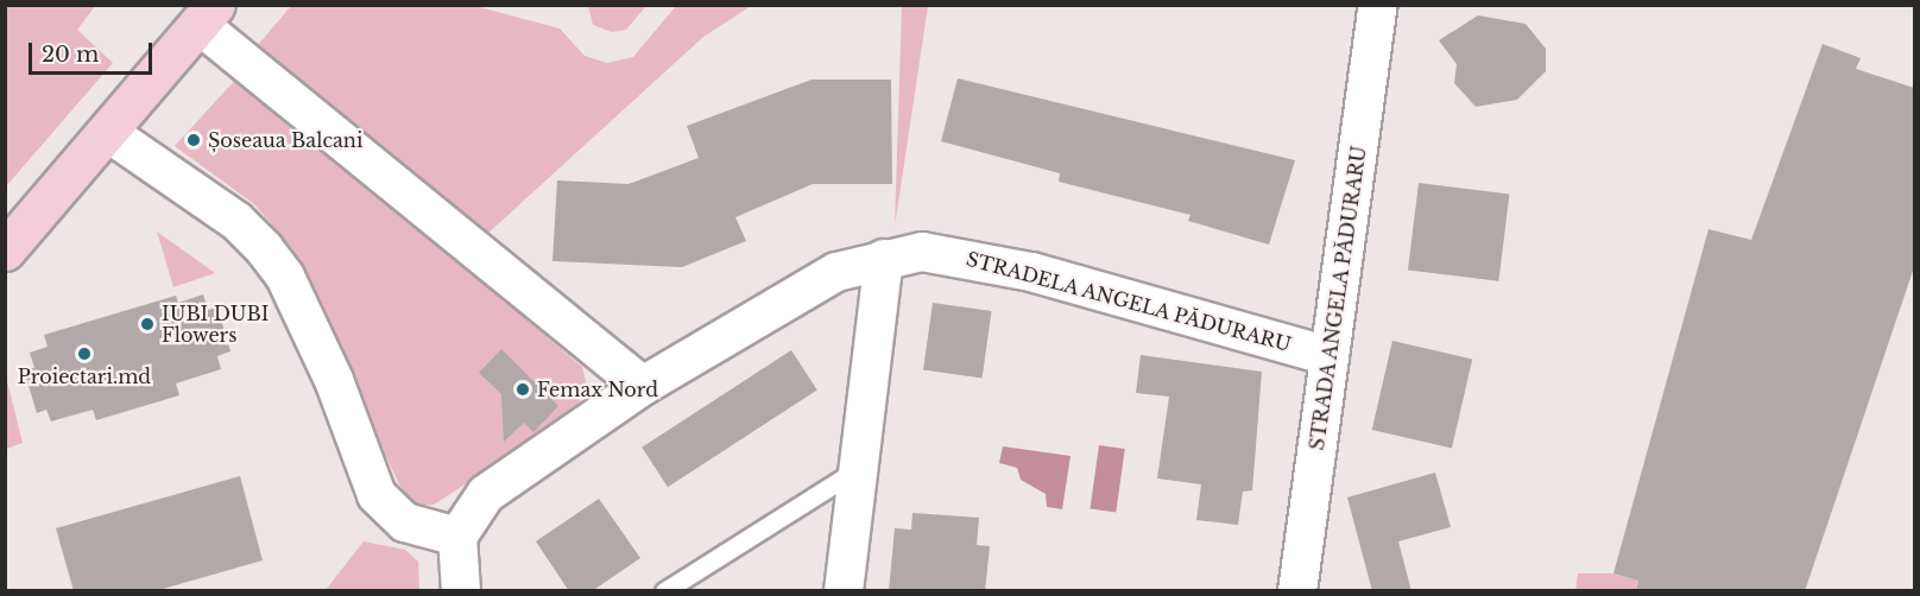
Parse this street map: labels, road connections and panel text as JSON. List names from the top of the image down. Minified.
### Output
{"streets":{"street":["STRADA ANGELA PĂDURARU","STRADELA ANGELA PĂDURARU"]},"crossings":[["STRADA ANGELA PĂDURARU","STRADELA ANGELA PĂDURARU"]],"places":["Șoseaua Balcani","IUBI DUBI Flowers","Proiectari.md","Femax Nord"],"scale_bar":"20 m"}
